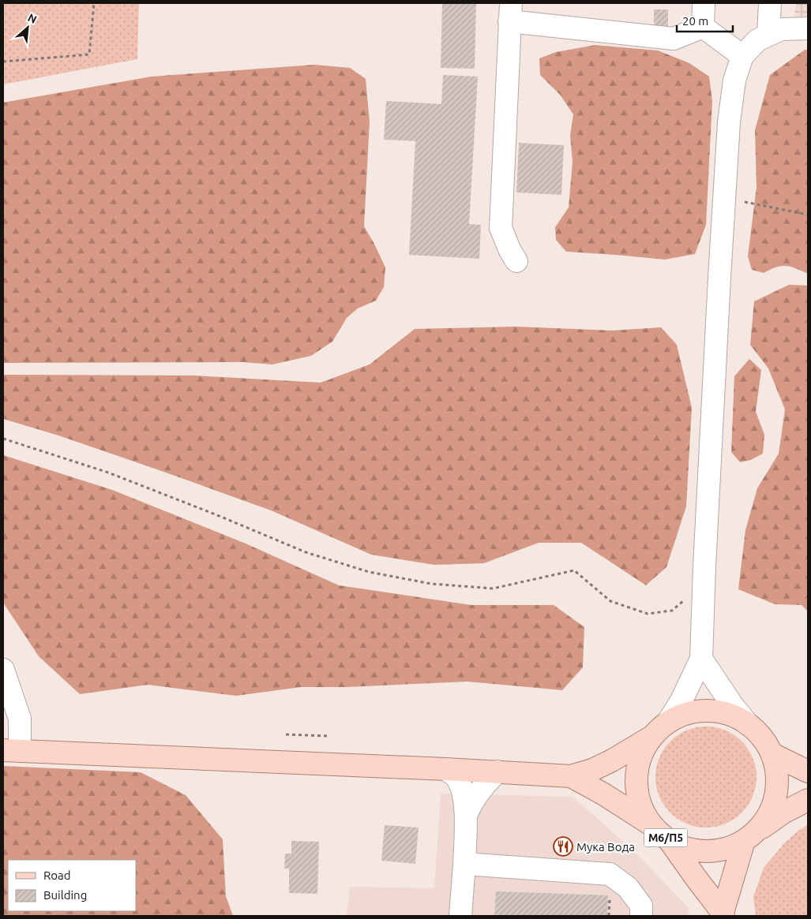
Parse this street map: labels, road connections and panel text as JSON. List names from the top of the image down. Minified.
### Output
{"streets":{"main road":["М6/П5"]},"places":{"restaurant":["Мука Вода"]},"legend":["Road","Building"],"scale_bar":"20 m","north":"top right"}
